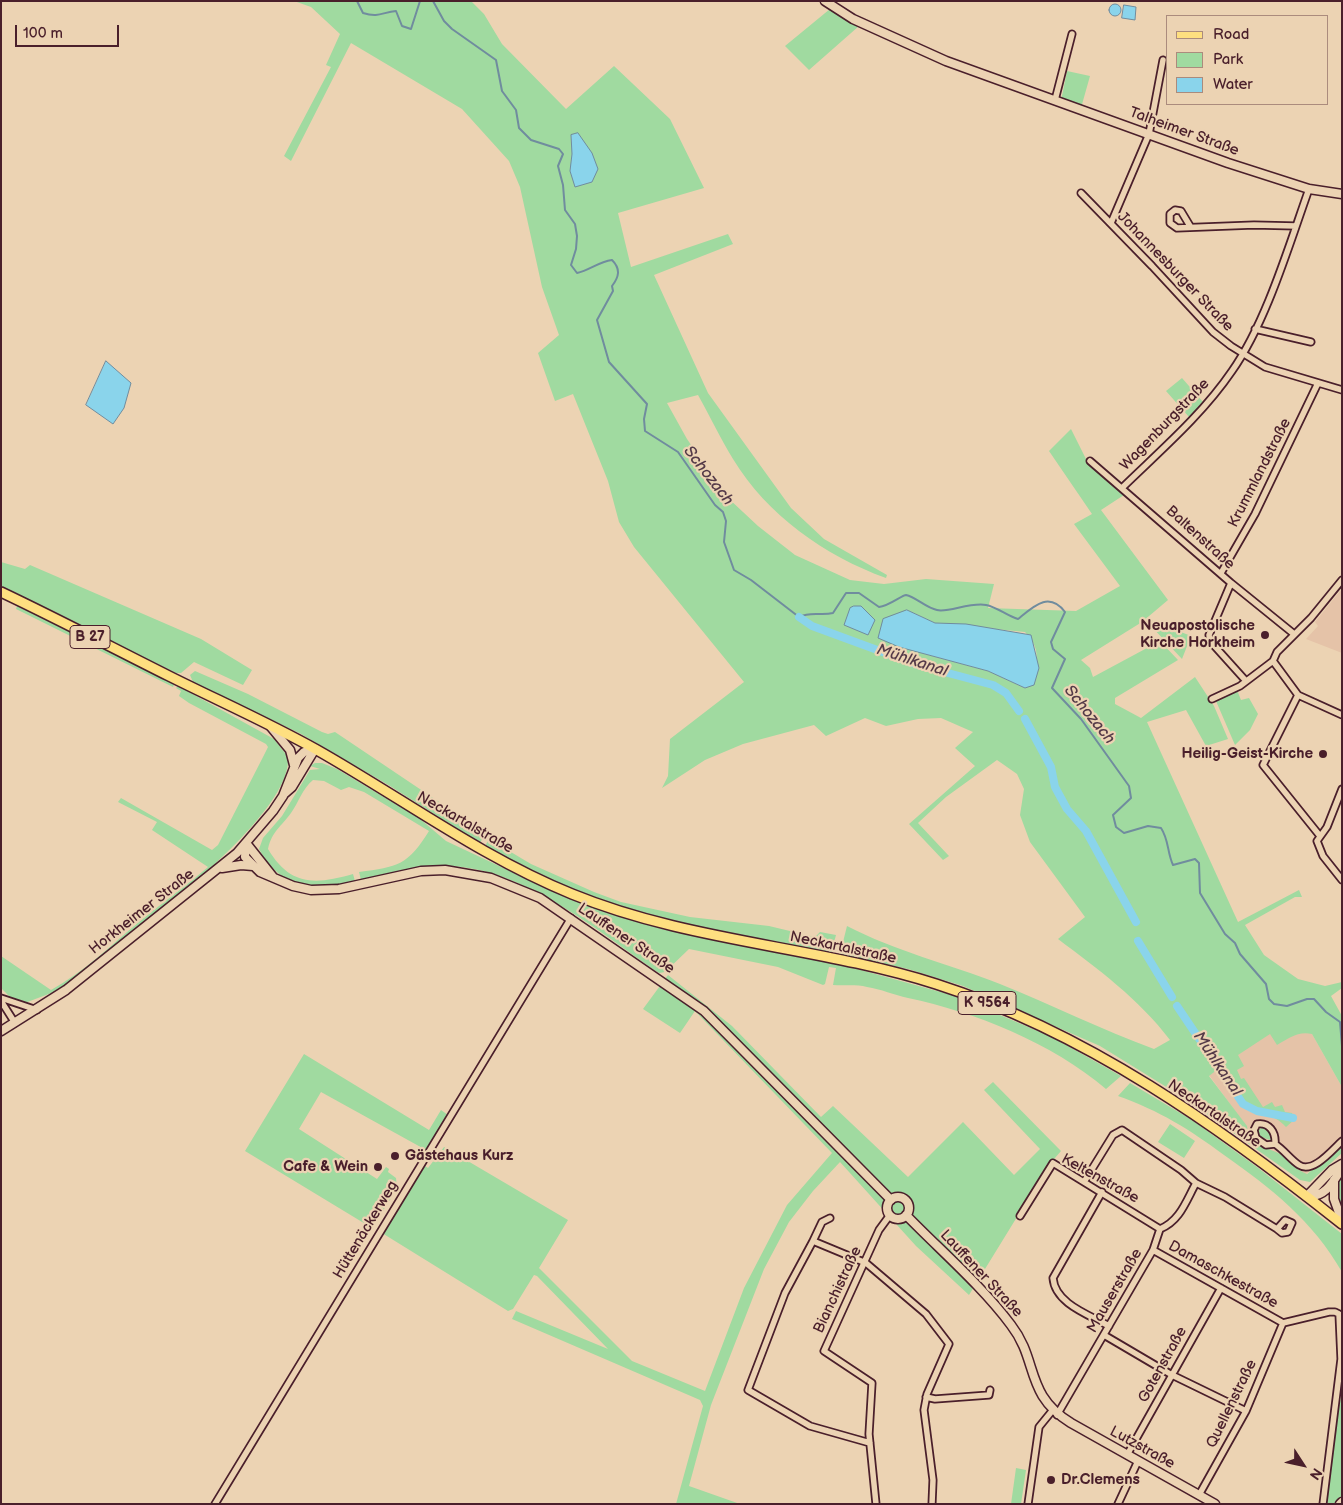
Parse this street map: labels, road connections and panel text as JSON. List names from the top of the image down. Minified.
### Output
{"streets":{"main road":["B 27","Neckartalstraße","K 9564"],"street":["Talheimer Straße","Johannesburger Straße","Wagenburgstraße","Krummlandstraße","Baltenstraße","Horkheimer Straße","Lauffener Straße","Keltenstraße","Hüttenäckerweg","Damaschkestraße","Bianchistraße","Mauserstraße","Gotenstraße","Quellenstraße","Lutzstraße"]},"crossings":[["Talheimer Straße","Wagenburgstraße"],["Johannesburger Straße","Wagenburgstraße"],["Johannesburger Straße","Krummlandstraße"],["Wagenburgstraße","Baltenstraße"],["Krummlandstraße","Baltenstraße"],["B 27","Neckartalstraße"],["B 27","Horkheimer Straße"],["Neckartalstraße","Horkheimer Straße"],["Lauffener Straße","Hüttenäckerweg"],["Lauffener Straße","Bianchistraße"],["Lauffener Straße","Mauserstraße"],["Lauffener Straße","Lutzstraße"],["Keltenstraße","Mauserstraße"],["Damaschkestraße","Mauserstraße"],["Damaschkestraße","Gotenstraße"],["Damaschkestraße","Quellenstraße"],["Mauserstraße","Lutzstraße"],["Gotenstraße","Lutzstraße"],["Quellenstraße","Lutzstraße"]],"water":["Schozach","Mühlkanal"],"places":["Neuapostolische Kirche Horkheim","Heilig-Geist-Kirche","Gästehaus Kurz","Cafe & Wein","Dr.Clemens"],"legend":["Road","Park","Water"],"scale_bar":"100 m","north":"bottom right"}
